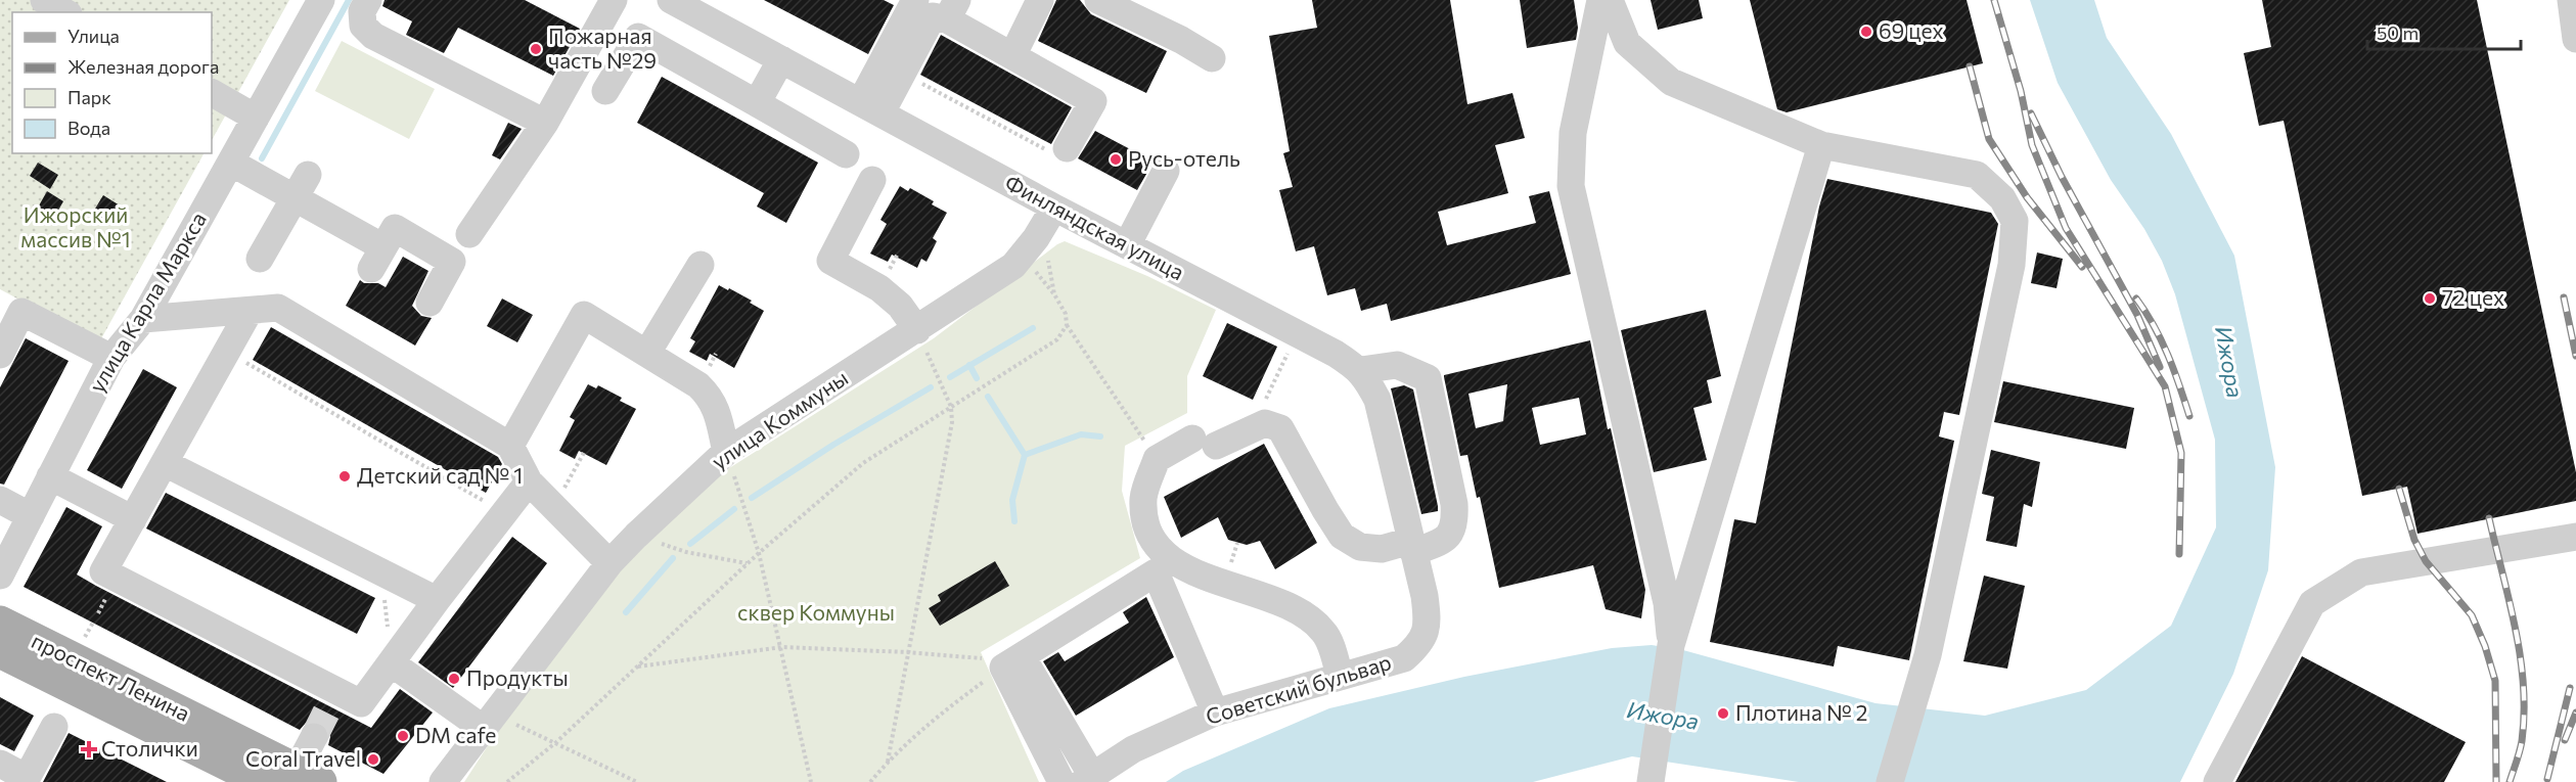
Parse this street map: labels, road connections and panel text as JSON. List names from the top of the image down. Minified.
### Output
{"streets":{"main road":["проспект Ленина"],"street":["Финляндская улица","улица Карла Маркса","улица Коммуны","Советский бульвар"]},"crossings":[["Финляндская улица","улица Коммуны"],["Финляндская улица","Советский бульвар"]],"water":["Ижора"],"parks":["Ижорский массив №1","сквер Коммуны"],"places":{"other":["69 цех","Пожарная часть №29","Русь-отель","72 цех","Детский сад № 1","Продукты","Плотина № 2","DM cafe","Coral Travel"],"health":["Столички"]},"legend":["Улица","Железная дорога","Парк","Вода"],"scale_bar":"50 m"}
